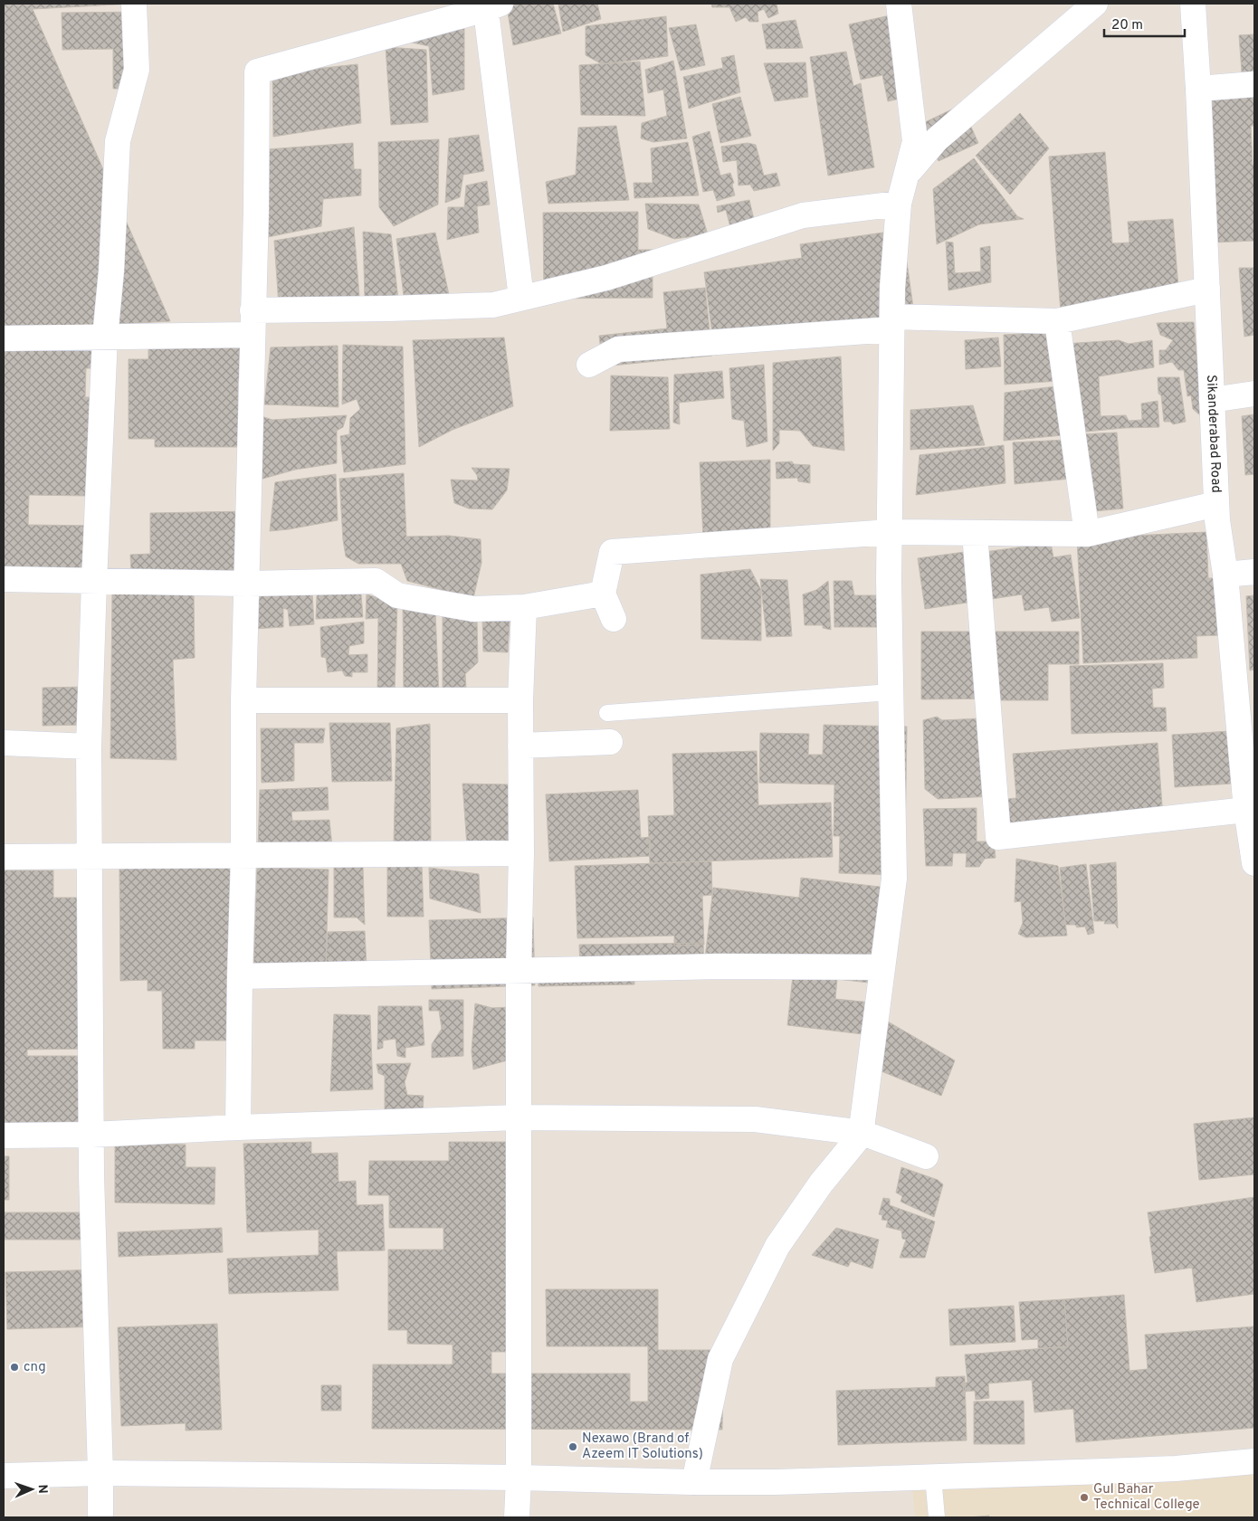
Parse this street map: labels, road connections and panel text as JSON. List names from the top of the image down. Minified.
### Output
{"streets":{"street":["Sikanderabad Road"]},"places":["cng","Nexawo (Brand of Azeem IT Solutions)","Gul Bahar Technical College"],"scale_bar":"20 m","north":"right"}
